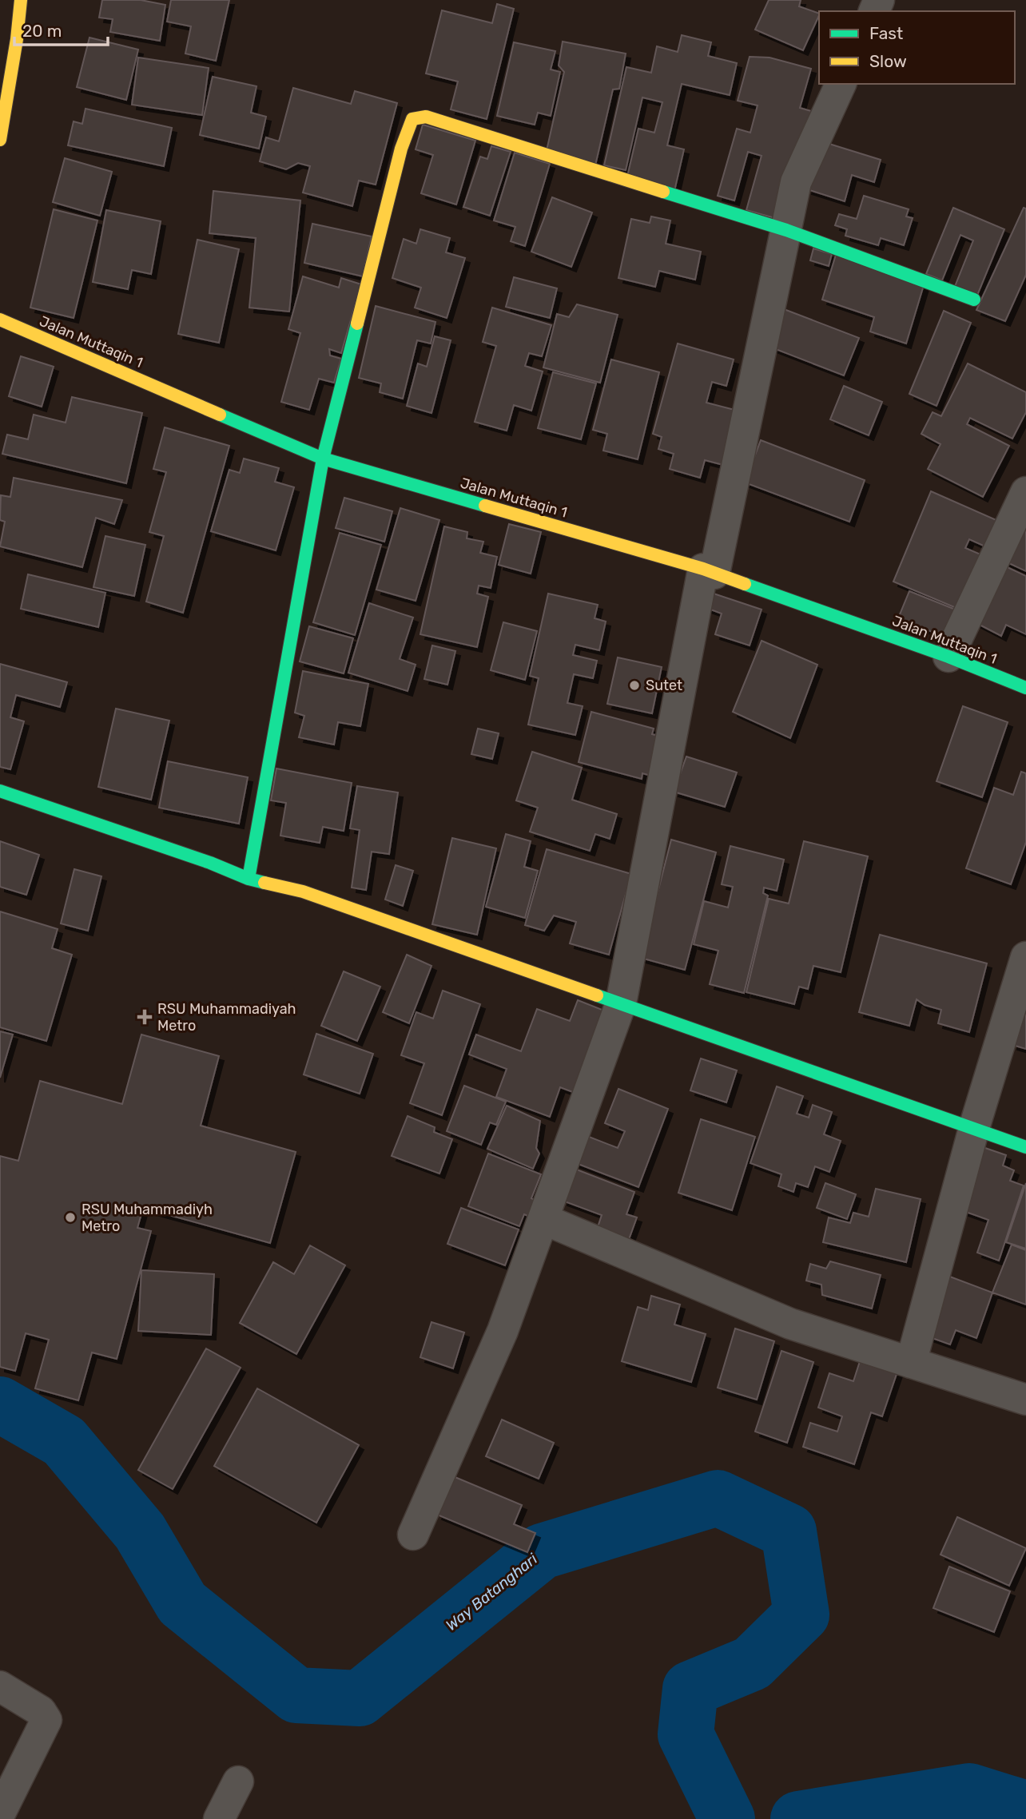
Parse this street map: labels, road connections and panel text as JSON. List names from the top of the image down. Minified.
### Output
{"streets":{"street":["Jalan Muttaqin 1"]},"water":["Way Batanghari"],"places":{"other":["Sutet","RSU Muhammadiyh Metro"],"health":["RSU Muhammadiyah Metro"]},"legend":["Fast","Slow"],"scale_bar":"20 m"}
